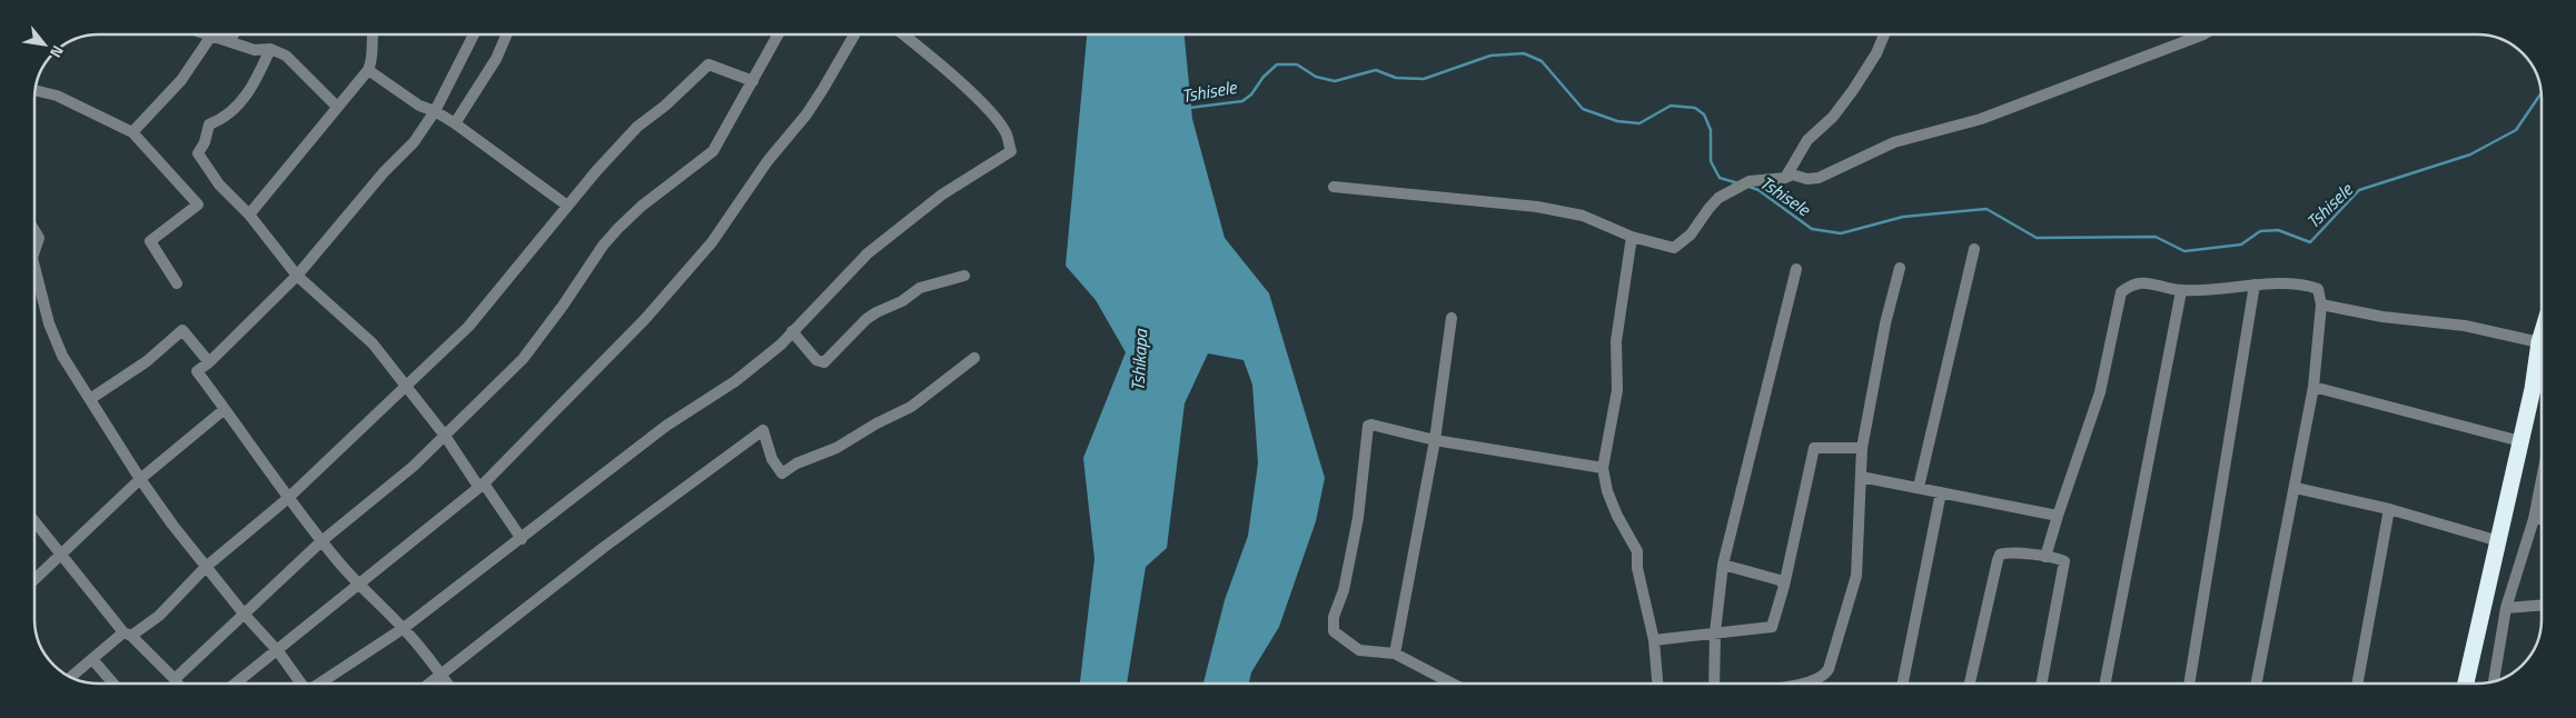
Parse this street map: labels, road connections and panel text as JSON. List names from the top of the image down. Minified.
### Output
{"water":["Tshisele","Tshikapa"],"north":"bottom right"}
